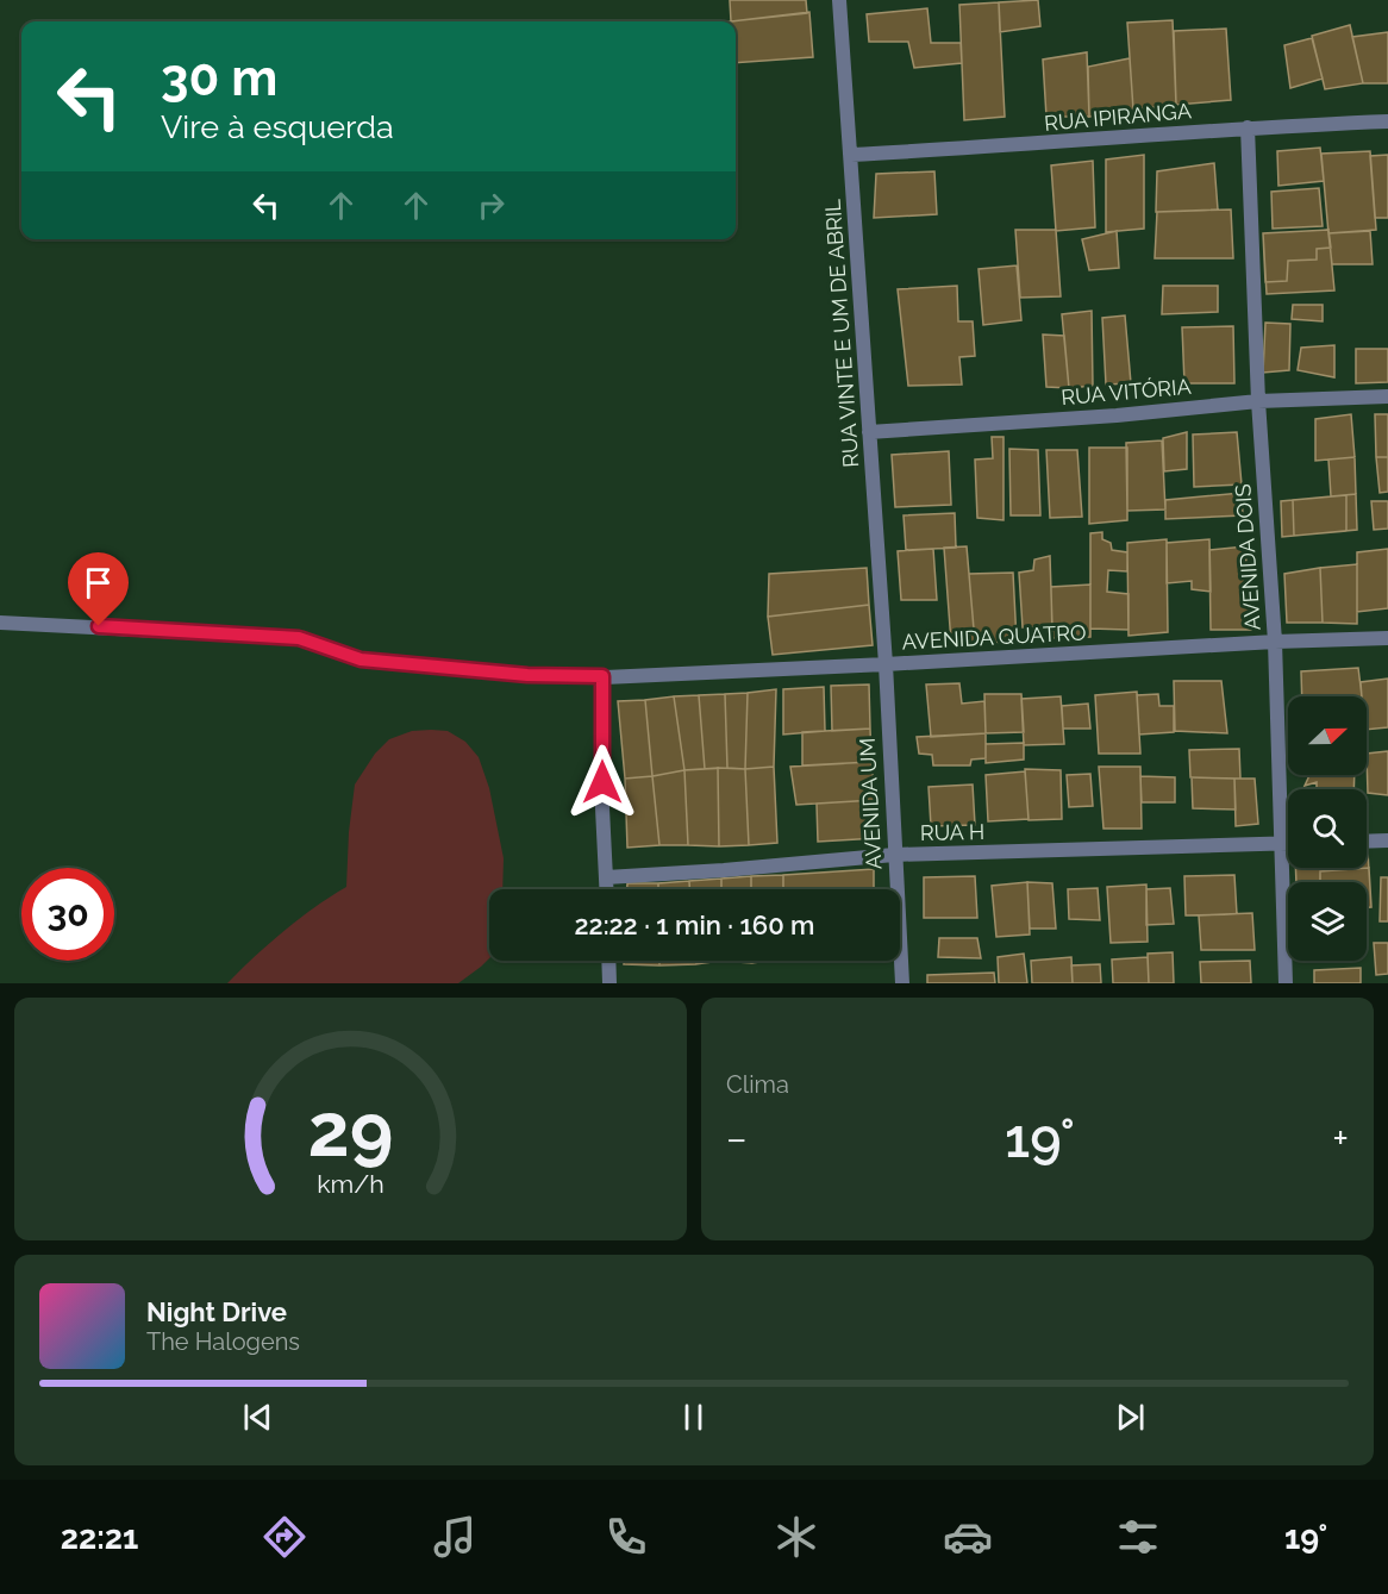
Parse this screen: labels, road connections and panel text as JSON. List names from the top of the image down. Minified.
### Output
{"streets":{"street":["RUA IPIRANGA","RUA VINTE E UM DE ABRIL","RUA VITÓRIA","AVENIDA DOIS","AVENIDA QUATRO","AVENIDA UM","RUA H"]},"crossings":[["RUA IPIRANGA","RUA VINTE E UM DE ABRIL"],["RUA IPIRANGA","AVENIDA DOIS"],["RUA VINTE E UM DE ABRIL","RUA VITÓRIA"],["RUA VINTE E UM DE ABRIL","AVENIDA QUATRO"],["RUA VINTE E UM DE ABRIL","AVENIDA UM"],["RUA VITÓRIA","AVENIDA DOIS"],["AVENIDA DOIS","AVENIDA QUATRO"],["AVENIDA DOIS","RUA H"],["AVENIDA QUATRO","AVENIDA UM"],["AVENIDA UM","RUA H"]],"north":"right","page":{"turn":["30 m","Vire à esquerda"],"limit":"30","trip":"22:22 · 1 min · 160 m","tile":"Clima","heat":["−","19°","+"],"song":["Night Drive","The Halogens"],"tabs":["22:21","19°"],"gauge":["29","km/h"]}}
